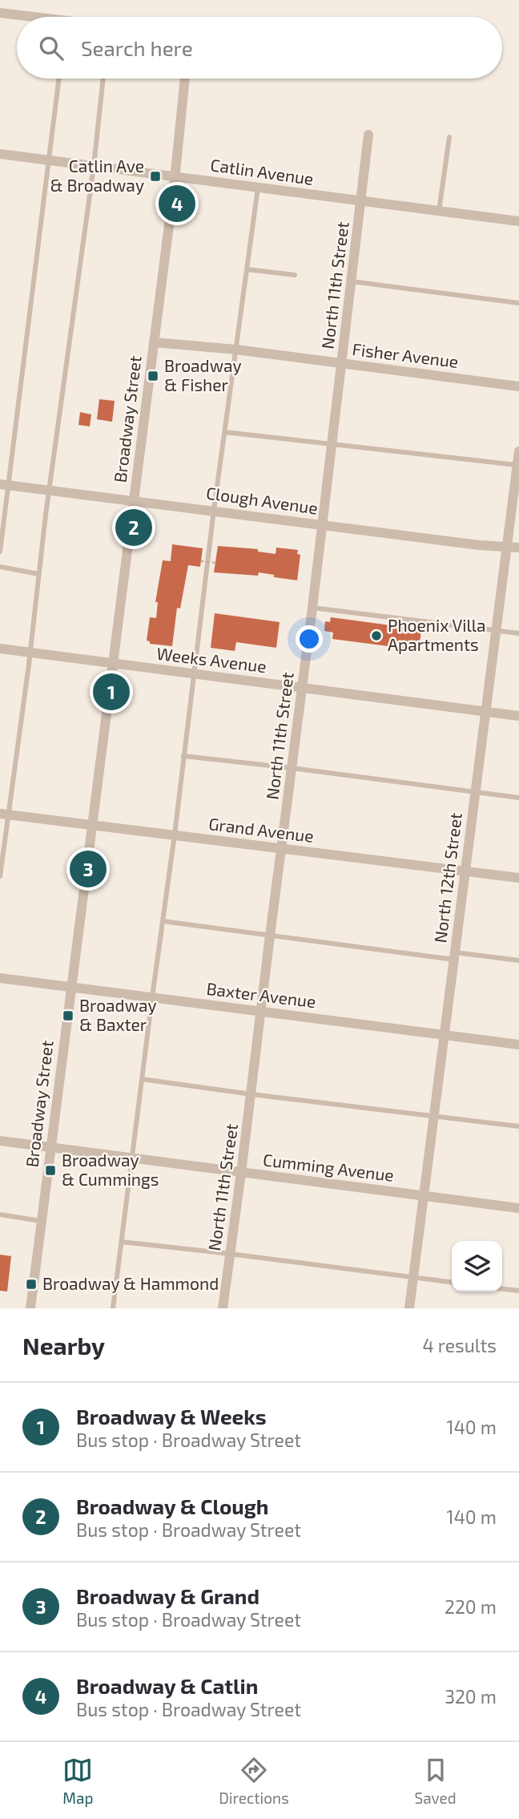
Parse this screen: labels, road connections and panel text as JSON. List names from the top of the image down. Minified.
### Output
{"streets":{"street":["Catlin Avenue","North 11th Street","Fisher Avenue","Broadway Street","Clough Avenue","Weeks Avenue","Grand Avenue","North 12th Street","Baxter Avenue","Cumming Avenue"]},"crossings":[["Catlin Avenue","North 11th Street"],["Catlin Avenue","Broadway Street"],["North 11th Street","Fisher Avenue"],["North 11th Street","Clough Avenue"],["North 11th Street","Weeks Avenue"],["North 11th Street","Grand Avenue"],["North 11th Street","Baxter Avenue"],["North 11th Street","Cumming Avenue"],["Fisher Avenue","Broadway Street"],["Broadway Street","Clough Avenue"],["Broadway Street","Weeks Avenue"],["Broadway Street","Grand Avenue"],["Broadway Street","Baxter Avenue"],["Broadway Street","Cumming Avenue"],["Clough Avenue","North 12th Street"],["Weeks Avenue","North 12th Street"],["Grand Avenue","North 12th Street"],["North 12th Street","Baxter Avenue"],["North 12th Street","Cumming Avenue"]],"places":{"transit":["Catlin Ave & Broadway","Broadway & Fisher","Broadway & Baxter","Broadway & Cummings","Broadway & Hammond"],"other":["Phoenix Villa Apartments"]},"page":{"search":"Search here","pins":["4","2","1","3"],"heading":["Nearby","4 results"],"list":[{"mark":"1","name":"Broadway & Weeks","note":"Bus stop · Broadway Street","value":"140 m"},{"mark":"2","name":"Broadway & Clough","note":"Bus stop · Broadway Street","value":"140 m"},{"mark":"3","name":"Broadway & Grand","note":"Bus stop · Broadway Street","value":"220 m"},{"mark":"4","name":"Broadway & Catlin","note":"Bus stop · Broadway Street","value":"320 m"}],"nav":["Map","Directions","Saved"]}}
